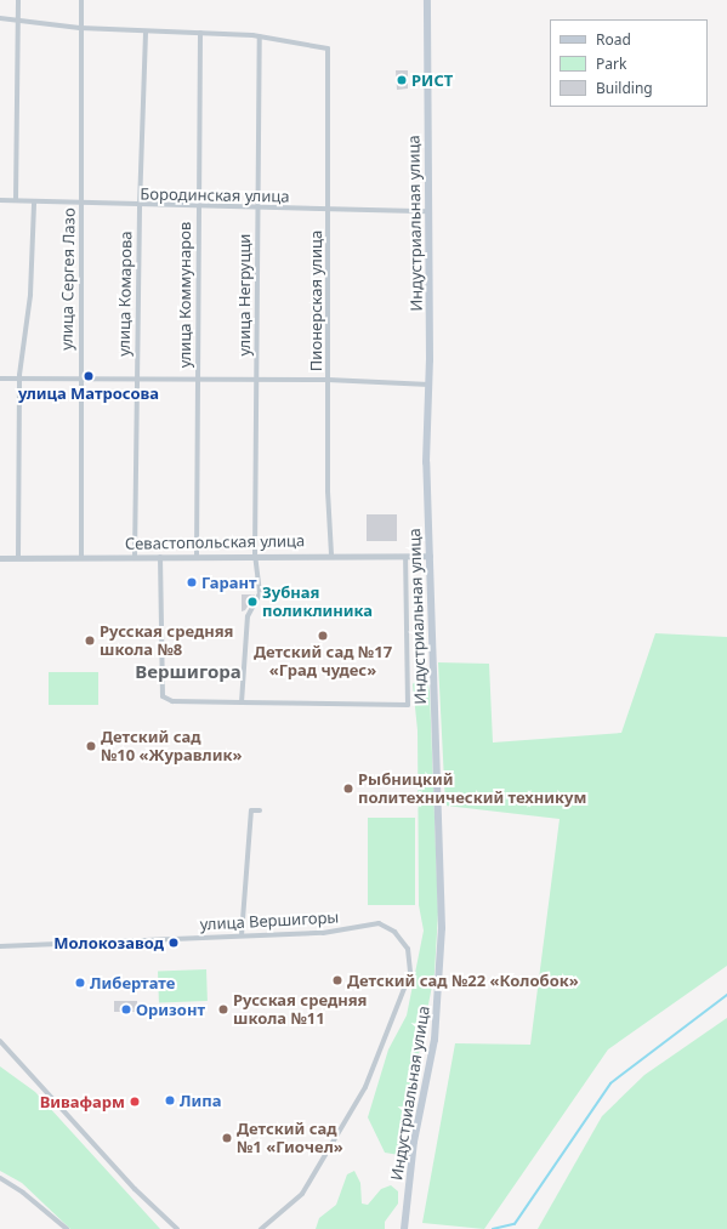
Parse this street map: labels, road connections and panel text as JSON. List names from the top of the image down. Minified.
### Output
{"streets":{"main road":["Индустриальная улица"],"street":["Бородинская улица","улица Сергея Лазо","улица Комарова","улица Коммунаров","улица Негруцци","Пионерская улица","Севастопольская улица","улица Вершигоры"]},"crossings":[["Бородинская улица","Индустриальная улица"],["Бородинская улица","улица Сергея Лазо"],["Бородинская улица","улица Комарова"],["Бородинская улица","улица Коммунаров"],["Бородинская улица","улица Негруцци"],["Бородинская улица","Пионерская улица"],["Индустриальная улица","Севастопольская улица"],["улица Сергея Лазо","Севастопольская улица"],["улица Комарова","Севастопольская улица"],["улица Коммунаров","Севастопольская улица"],["улица Негруцци","Пионерская улица"],["улица Негруцци","Севастопольская улица"],["Пионерская улица","Севастопольская улица"]],"districts":["Вершигора"],"places":["РИСТ","улица Матросова","Гарант","Зубная поликлиника","Детский сад №17 «Град чудес»","Русская средняя школа №8","Детский сад №10 «Журавлик»","Рыбницкий политехнический техникум","Молокозавод","Детский сад №22 «Колобок»","Либертате","Оризонт","Русская средняя школа №11","Липа","Вивафарм","Детский сад №1 «Гиочел»"],"legend":["Road","Park","Building"]}
